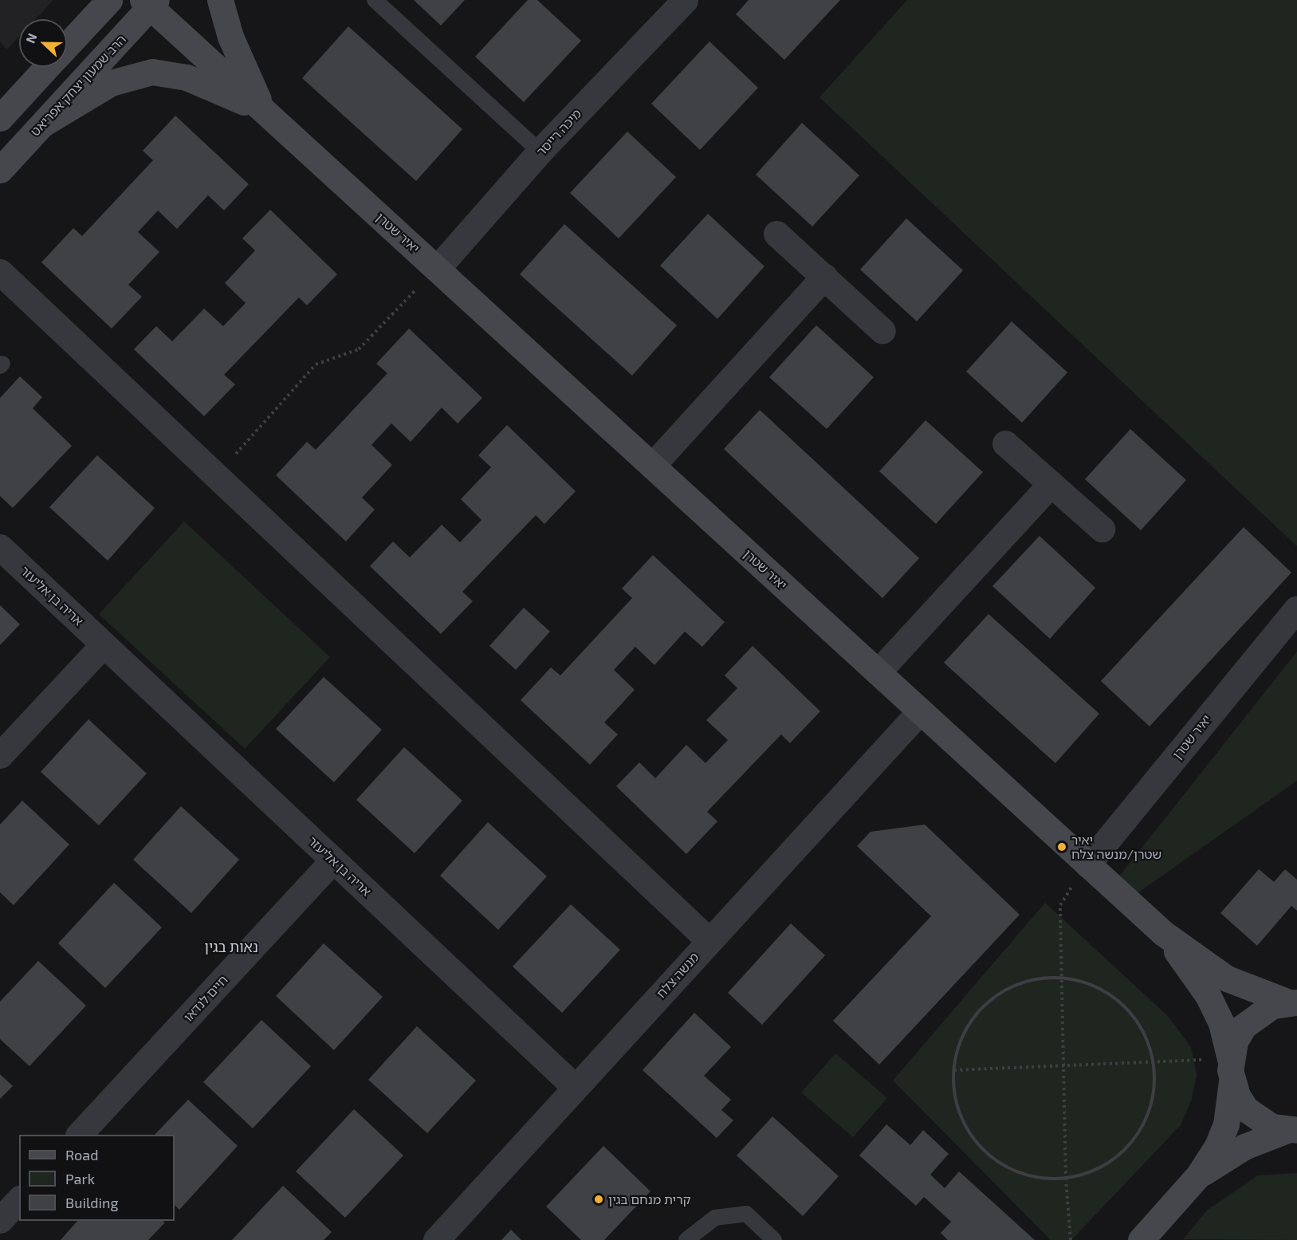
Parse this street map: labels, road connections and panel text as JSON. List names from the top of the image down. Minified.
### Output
{"streets":{"street":["הרב שמעון יצחק אפריאט","מיכה רייסר","יאיר שטרן","אריה בן אליעזר","מנשה צלח","חיים לנדאו"]},"crossings":[["הרב שמעון יצחק אפריאט","יאיר שטרן"],["מיכה רייסר","יאיר שטרן"],["יאיר שטרן","מנשה צלח"],["אריה בן אליעזר","מנשה צלח"],["אריה בן אליעזר","חיים לנדאו"]],"districts":["נאות בגין"],"places":["יאיר שטרן/מנשה צלח","קרית מנחם בגין"],"legend":["Road","Park","Building"],"north":"left"}
